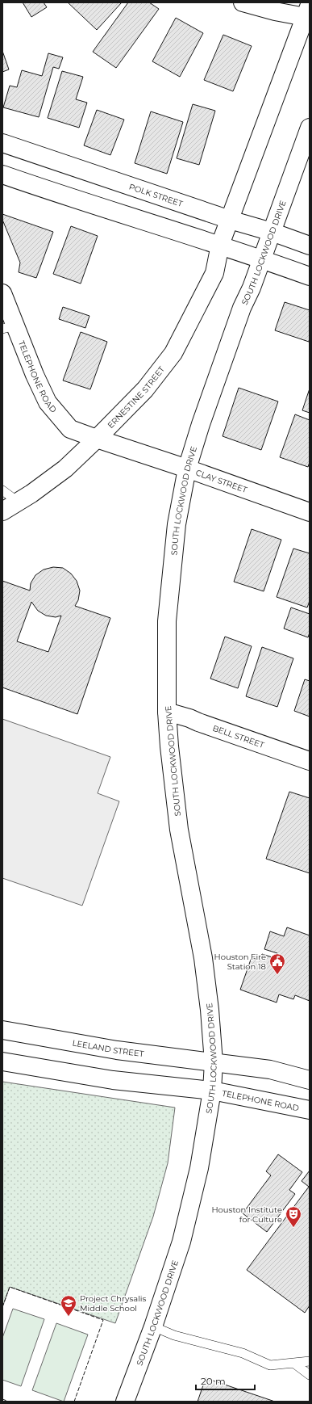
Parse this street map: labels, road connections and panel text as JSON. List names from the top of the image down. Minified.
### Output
{"streets":{"main road":["POLK STREET","SOUTH LOCKWOOD DRIVE","TELEPHONE ROAD","ERNESTINE STREET","CLAY STREET","BELL STREET","LEELAND STREET"]},"crossings":[["POLK STREET","SOUTH LOCKWOOD DRIVE"],["SOUTH LOCKWOOD DRIVE","TELEPHONE ROAD"],["SOUTH LOCKWOOD DRIVE","CLAY STREET"],["SOUTH LOCKWOOD DRIVE","BELL STREET"],["SOUTH LOCKWOOD DRIVE","LEELAND STREET"],["TELEPHONE ROAD","ERNESTINE STREET"],["TELEPHONE ROAD","CLAY STREET"],["ERNESTINE STREET","CLAY STREET"]],"places":{"public building":["Houston Fire Station 18"],"theatre":["Houston Institute for Culture"],"school or university":["Project Chrysalis Middle School"]},"scale_bar":"20 m"}
